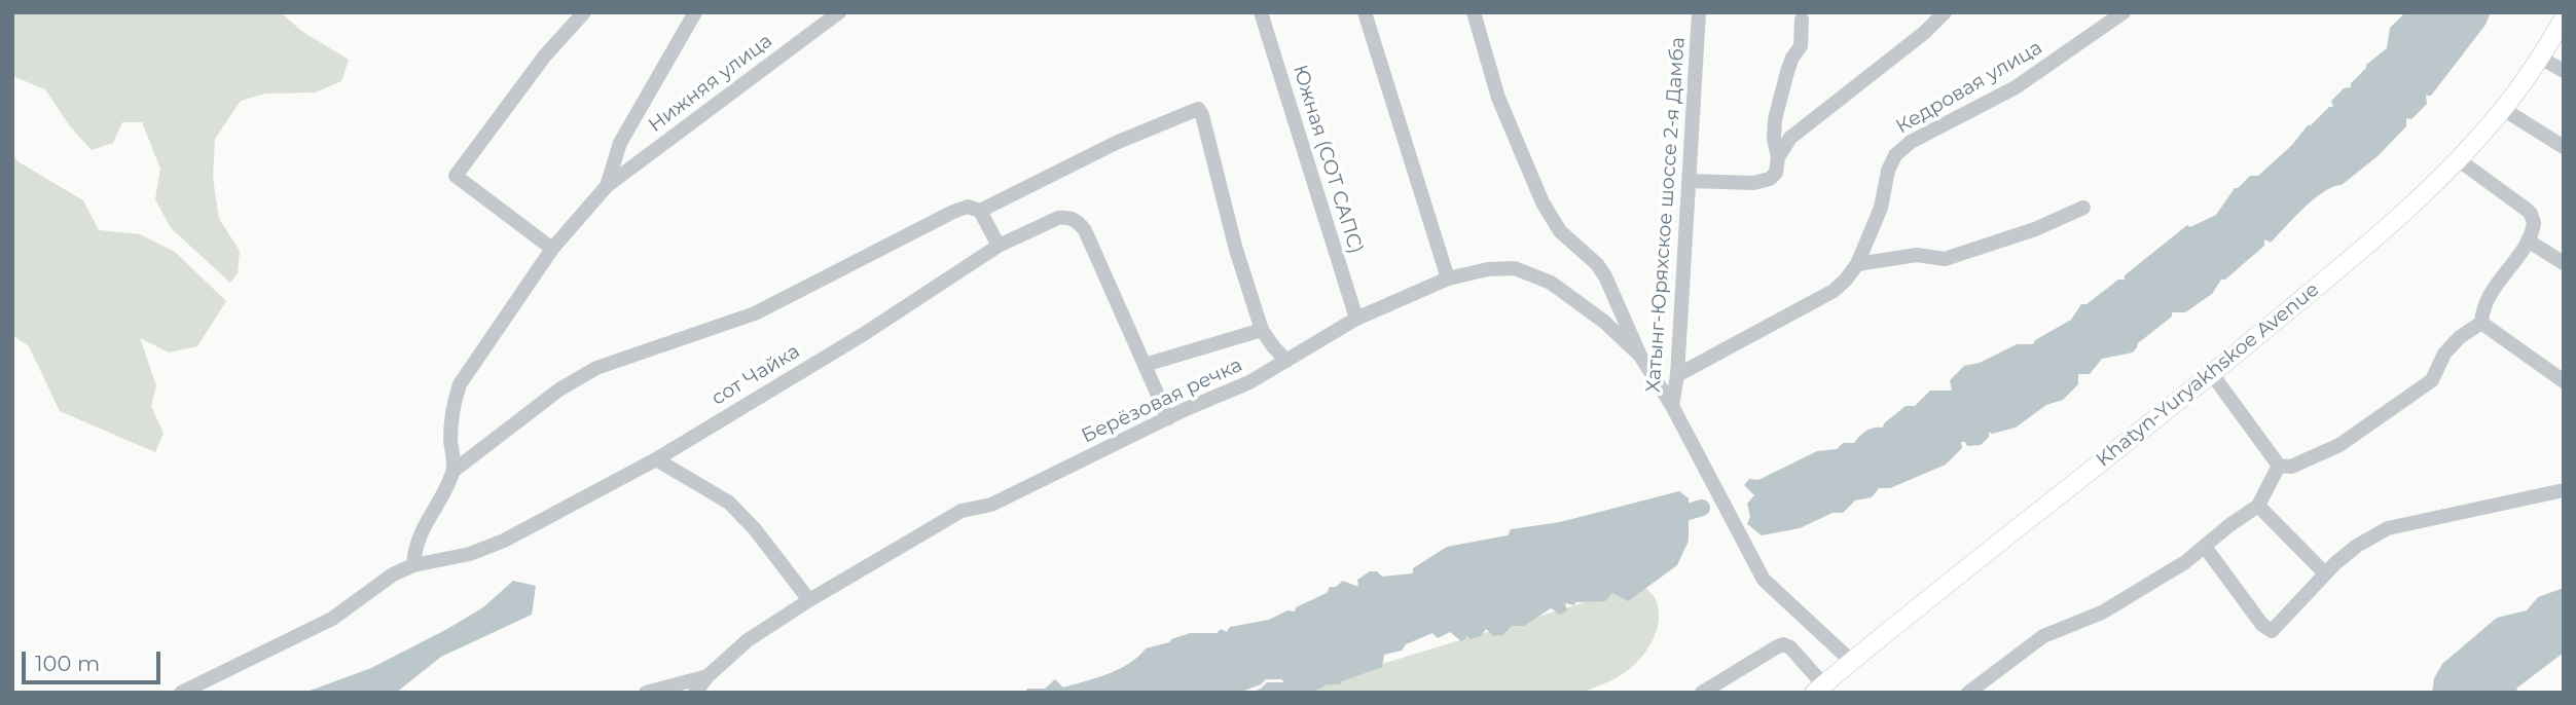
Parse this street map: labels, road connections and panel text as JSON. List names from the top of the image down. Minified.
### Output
{"streets":{"main road":["Khatyn-Yuryakhskoe Avenue"],"street":["Нижняя улица","Кедровая улица","Южная (СОТ САПС)","Хатынг-Юряхское шоссе 2-я Дамба","сот Чайка","Берёзовая речка"]},"crossings":[["Кедровая улица","Хатынг-Юряхское шоссе 2-я Дамба"],["Южная (СОТ САПС)","Берёзовая речка"],["Хатынг-Юряхское шоссе 2-я Дамба","Khatyn-Yuryakhskoe Avenue"]],"scale_bar":"100 m"}
